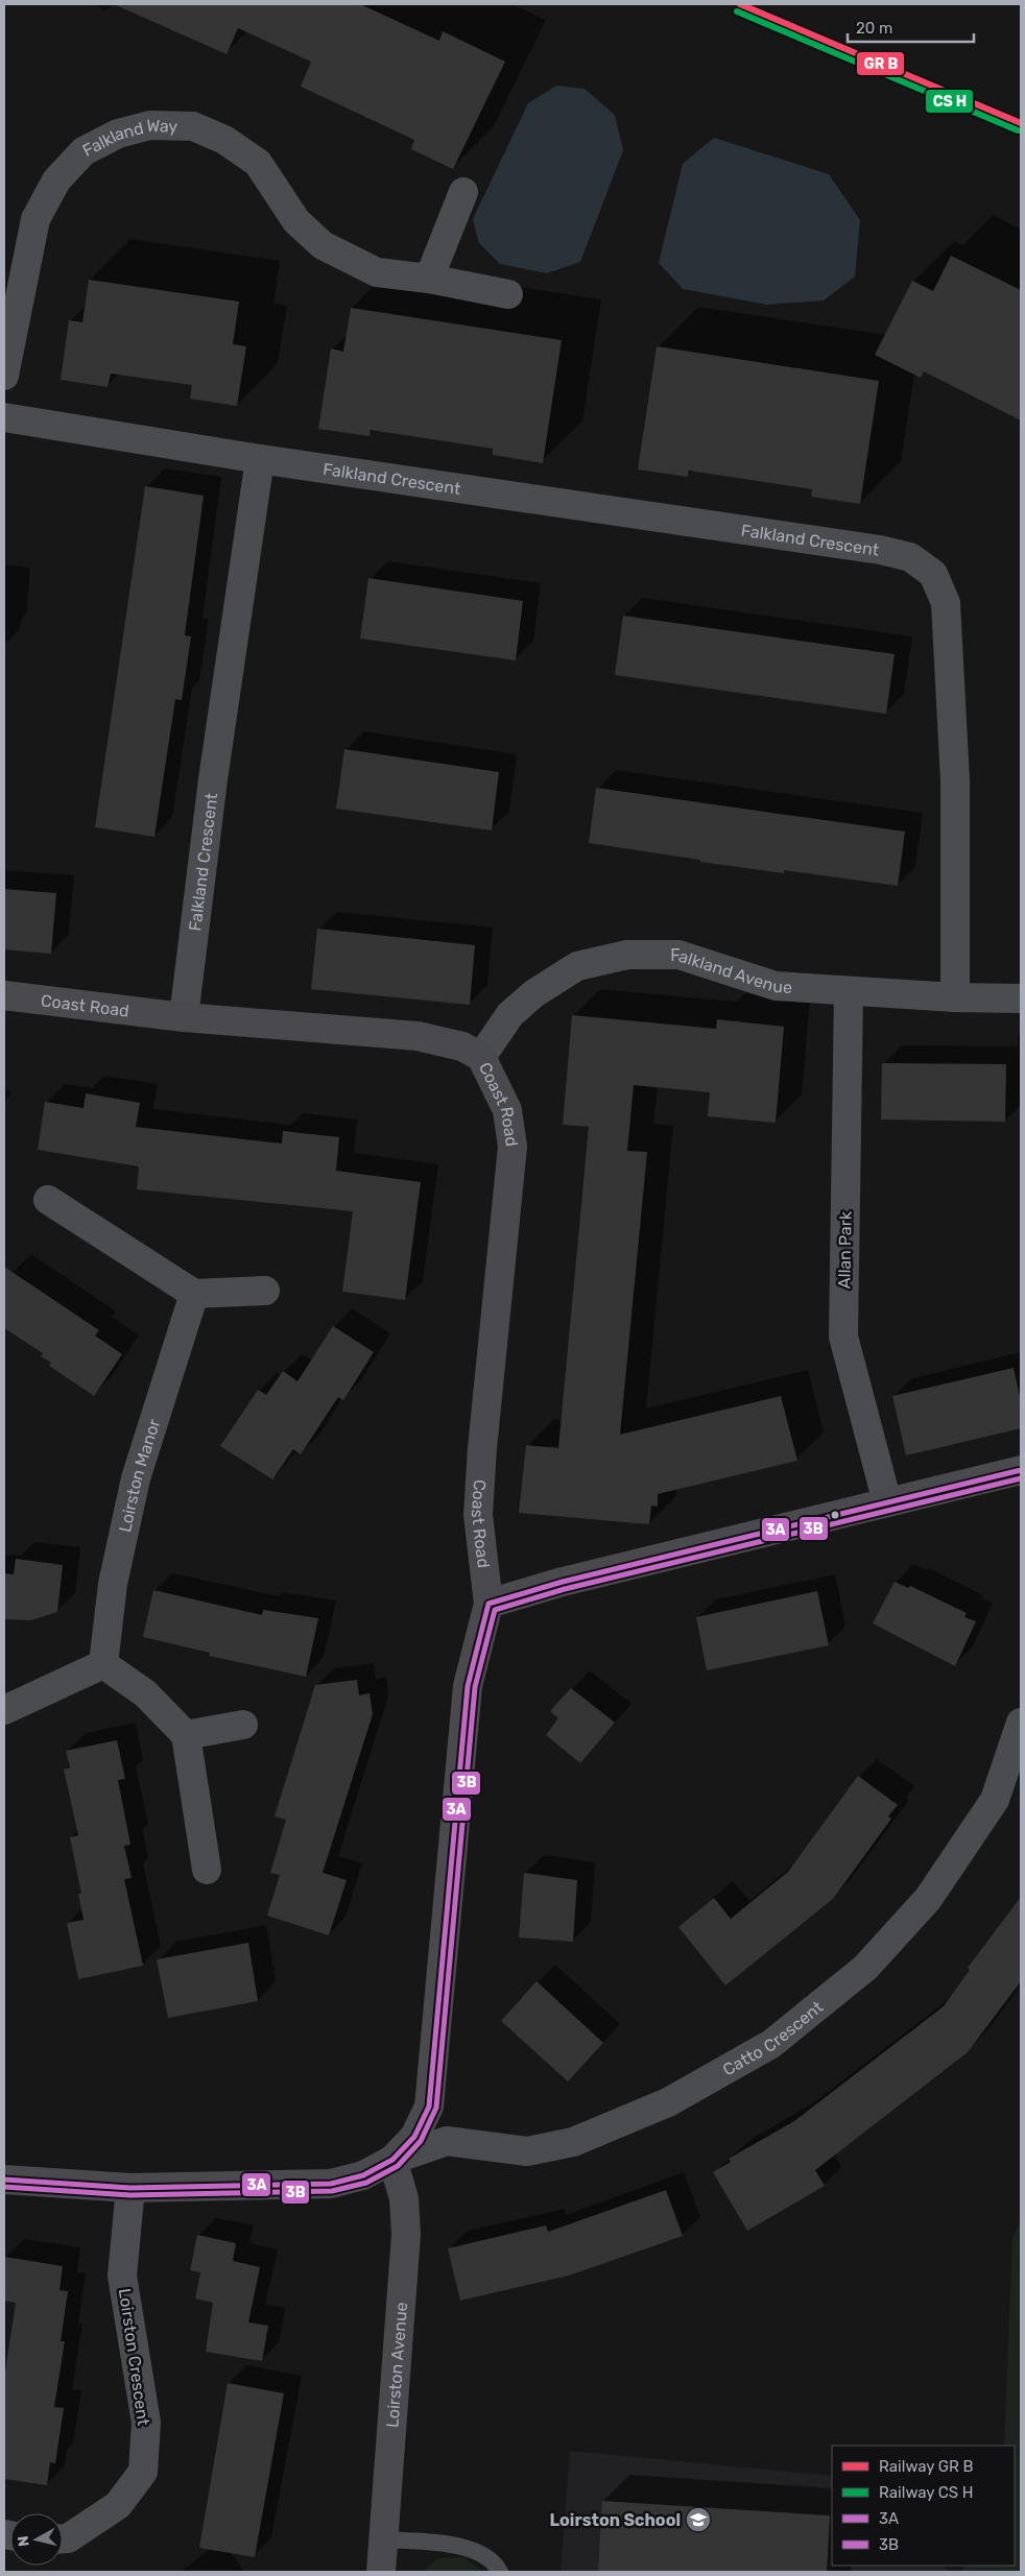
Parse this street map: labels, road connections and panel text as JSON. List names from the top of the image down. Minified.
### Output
{"streets":{"street":["Falkland Way","Falkland Crescent","Falkland Avenue","Coast Road","Allan Park","Loirston Manor","Catto Crescent","Loirston Crescent","Loirston Avenue"]},"crossings":[["Falkland Crescent","Falkland Avenue"],["Falkland Crescent","Coast Road"],["Falkland Avenue","Coast Road"],["Falkland Avenue","Allan Park"],["Catto Crescent","Loirston Avenue"]],"places":{"school or university":["Loirston School"]},"lines":["transit line 3A","transit line 3B"],"legend":["Railway GR B","Railway CS H","3A","3B"],"scale_bar":"20 m","north":"left"}
